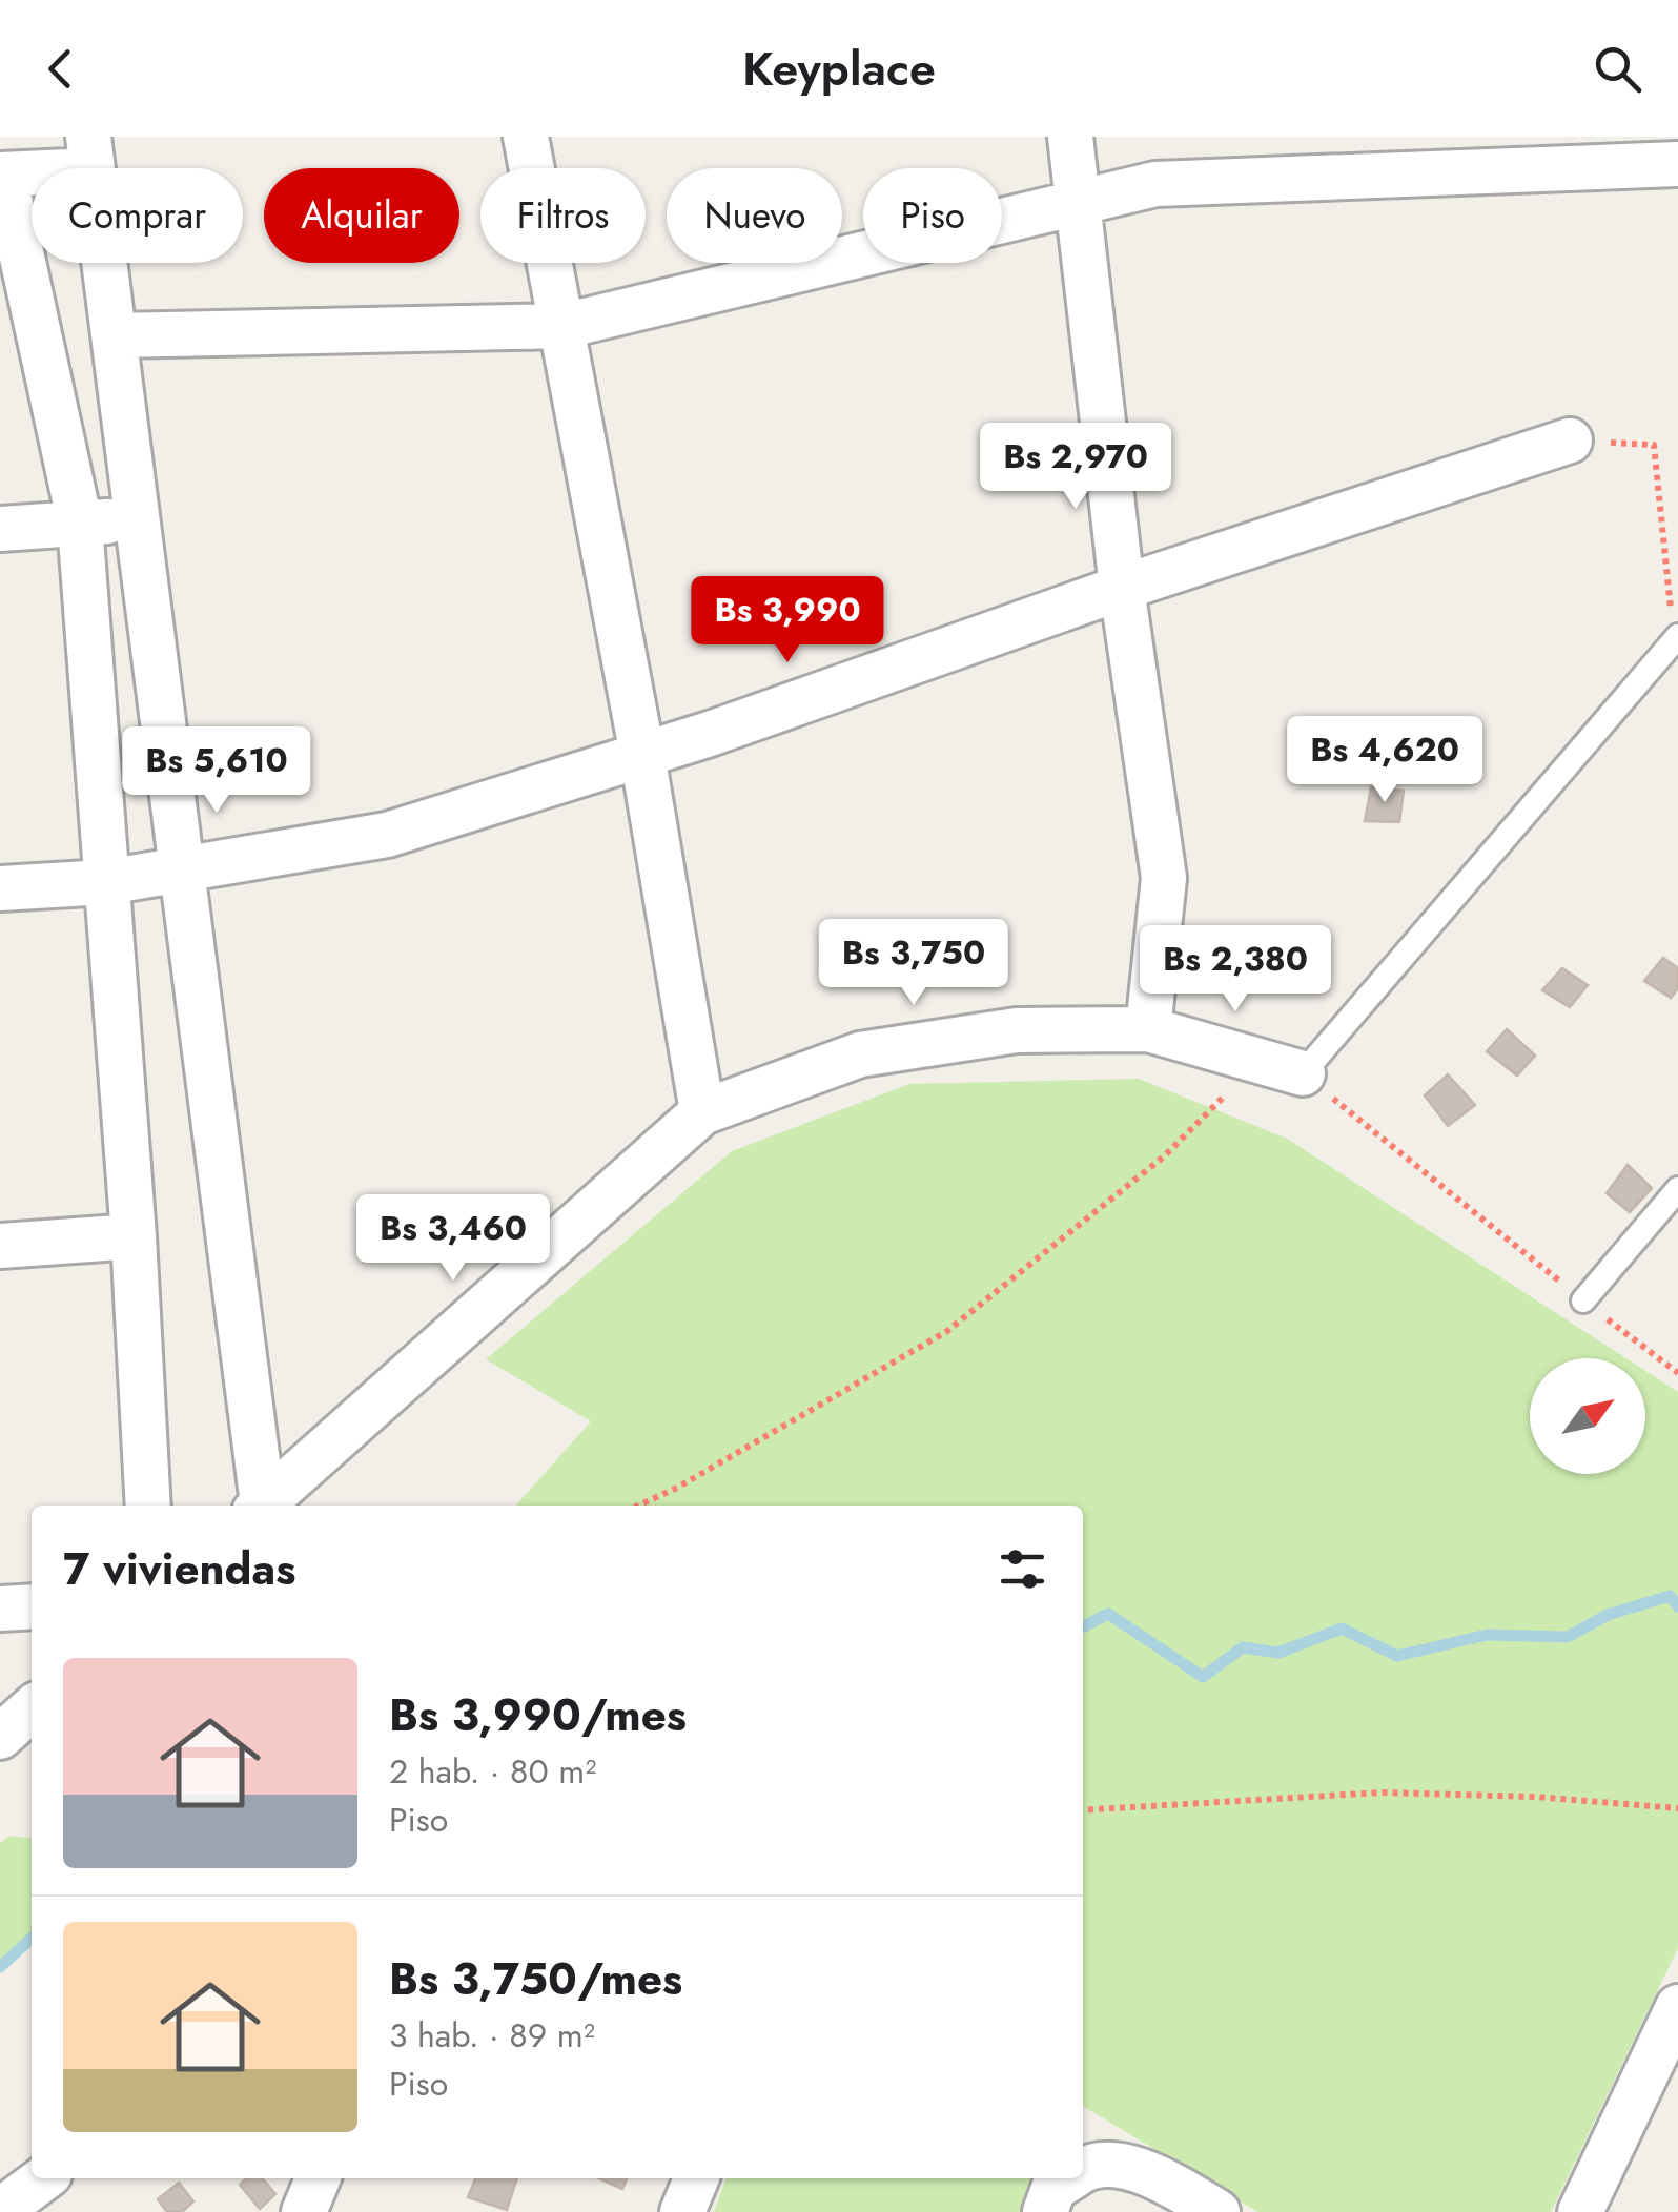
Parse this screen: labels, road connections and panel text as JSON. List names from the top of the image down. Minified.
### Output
{"north":"top right","page":{"header":"Keyplace","chip":["Comprar","Alquilar","Filtros","Nuevo","Piso"],"price":["Bs 2,970","Bs 3,990","Bs 4,620","Bs 5,610","Bs 3,750","Bs 2,380","Bs 3,460"],"heading":"7 viviendas","list":[{"name":"Bs 3,990/mes","note":"2 hab. · 80 m² · Piso"},{"name":"Bs 3,750/mes","note":"3 hab. · 89 m² · Piso"}]}}
